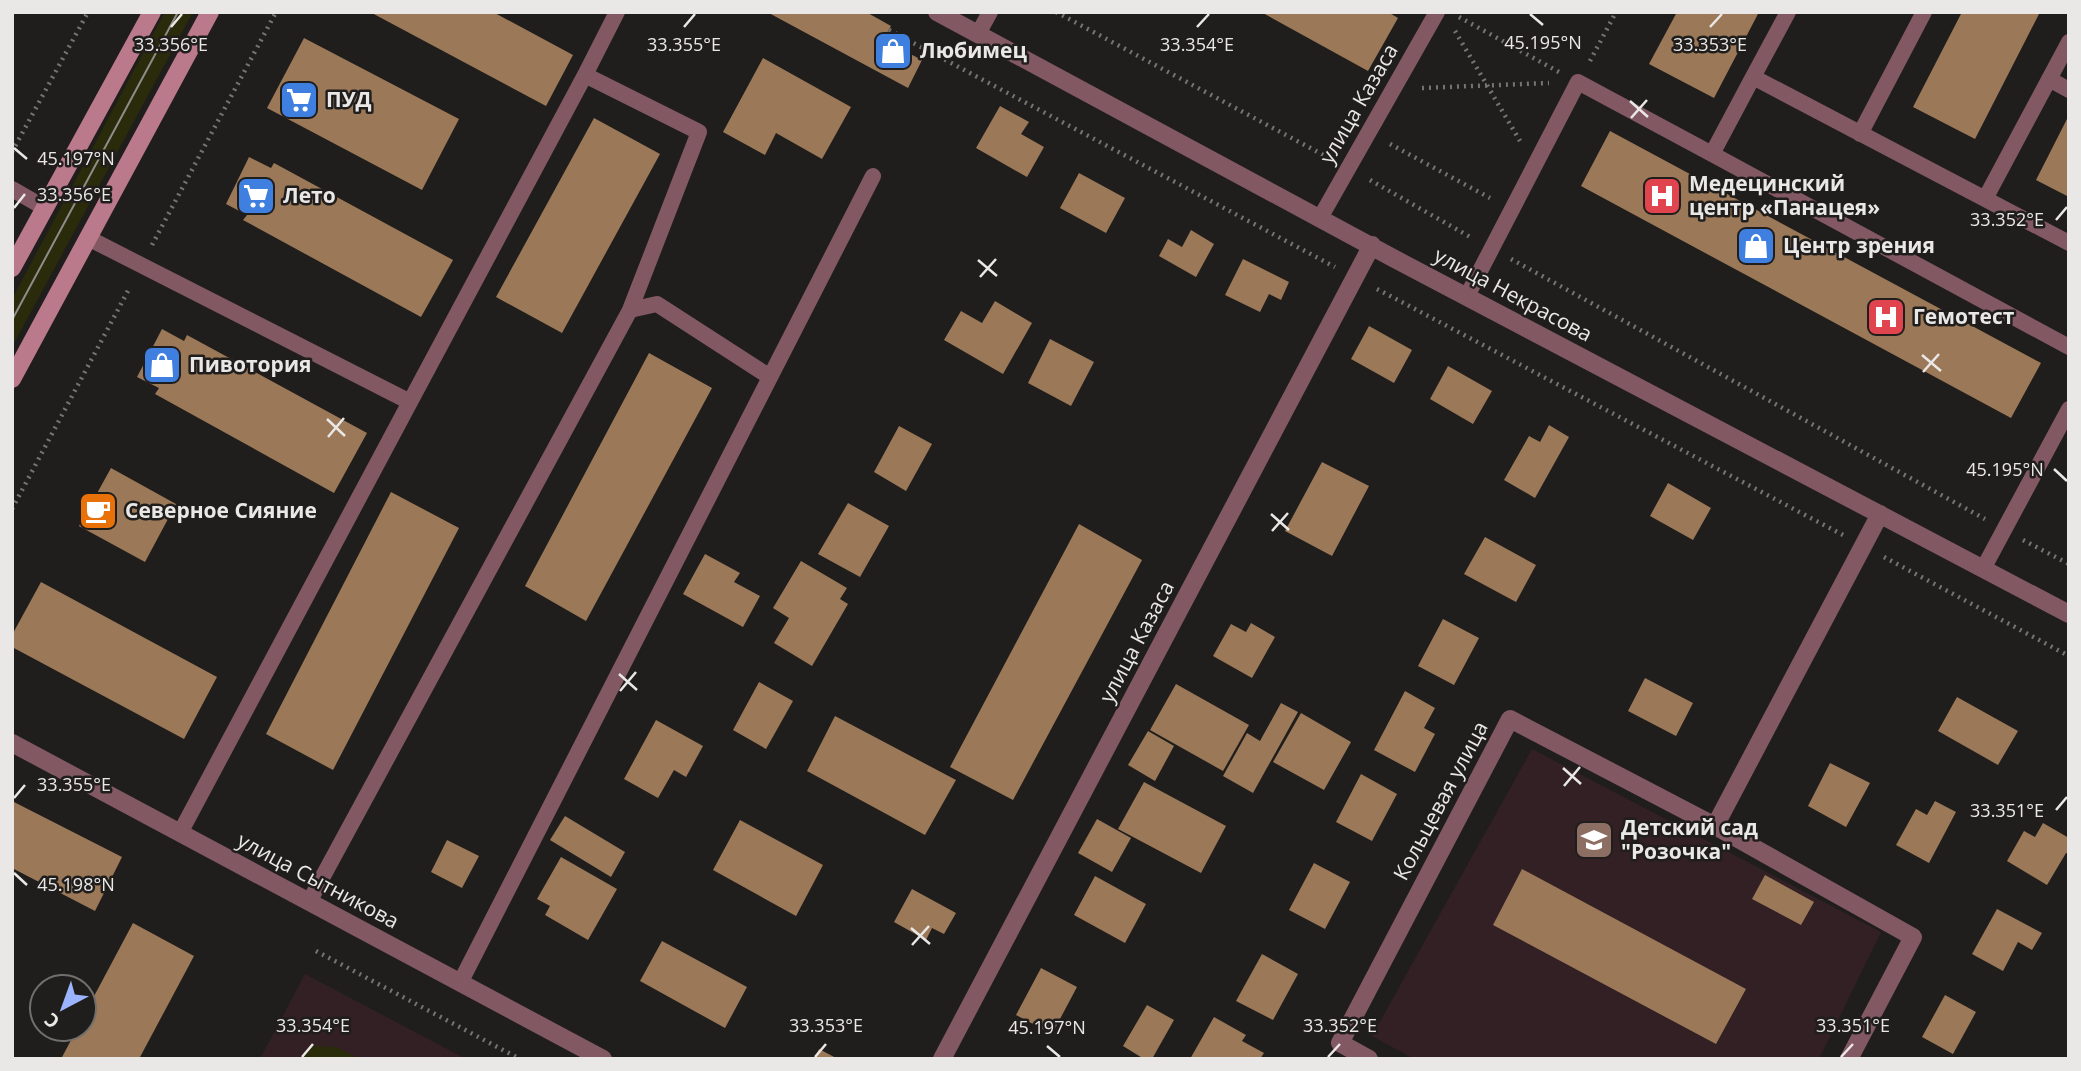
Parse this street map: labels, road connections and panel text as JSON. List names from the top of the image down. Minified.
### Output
{"streets":{"street":["улица Казаса","улица Некрасова","Кольцевая улица","улица Сытникова"]},"crossings":[["улица Казаса","улица Некрасова"]],"places":{"shop":["Любимец","Центр зрения","Пивотория"],"supermarket":["ПУД","Лето"],"hospital":["Медецинский центр «Панацея»","Гемотест"],"cafe":["Северное Сияние"],"school or university":["Детский сад \"Розочка\""]},"north":"bottom left","coordinates":["45.195°N","33.356°E","33.355°E","33.354°E","33.353°E","45.197°N","33.352°E","33.351°E","45.198°N"]}
